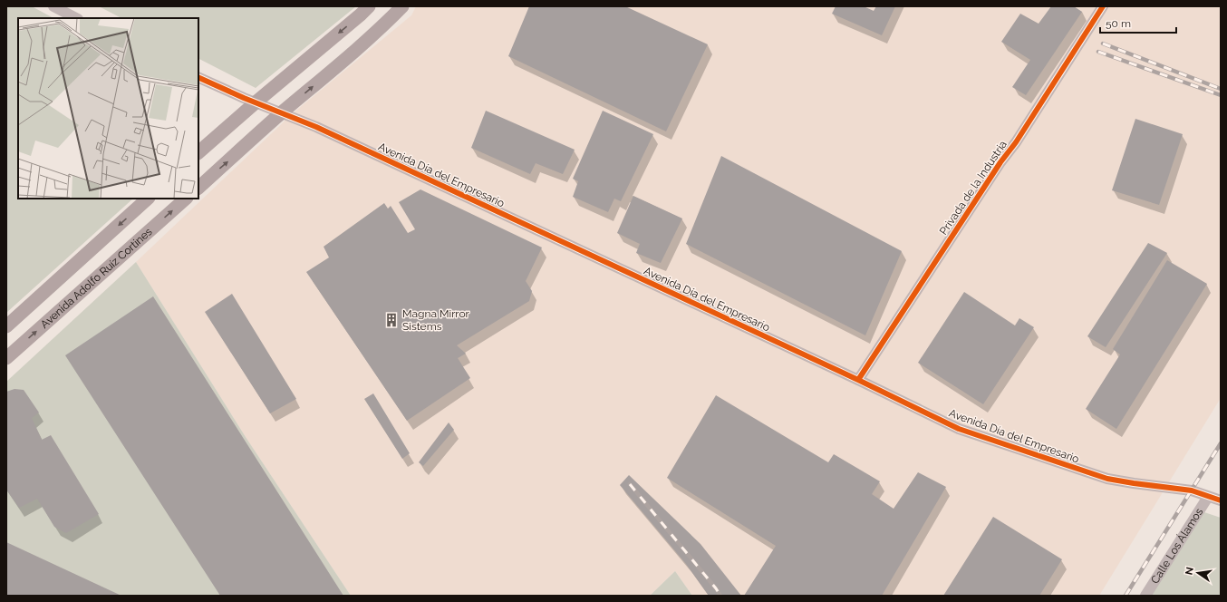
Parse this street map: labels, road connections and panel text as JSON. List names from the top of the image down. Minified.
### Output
{"streets":{"main road":["Avenida Adolfo Ruíz Cortines"],"street":["Avenida Día del Empresario","Privada de la Industria","Calle Los Álamos"]},"crossings":[["Avenida Día del Empresario","Privada de la Industria"],["Avenida Día del Empresario","Calle Los Álamos"]],"places":{"building":["Magna Mirror Sistems"]},"scale_bar":"50 m","north":"left"}
